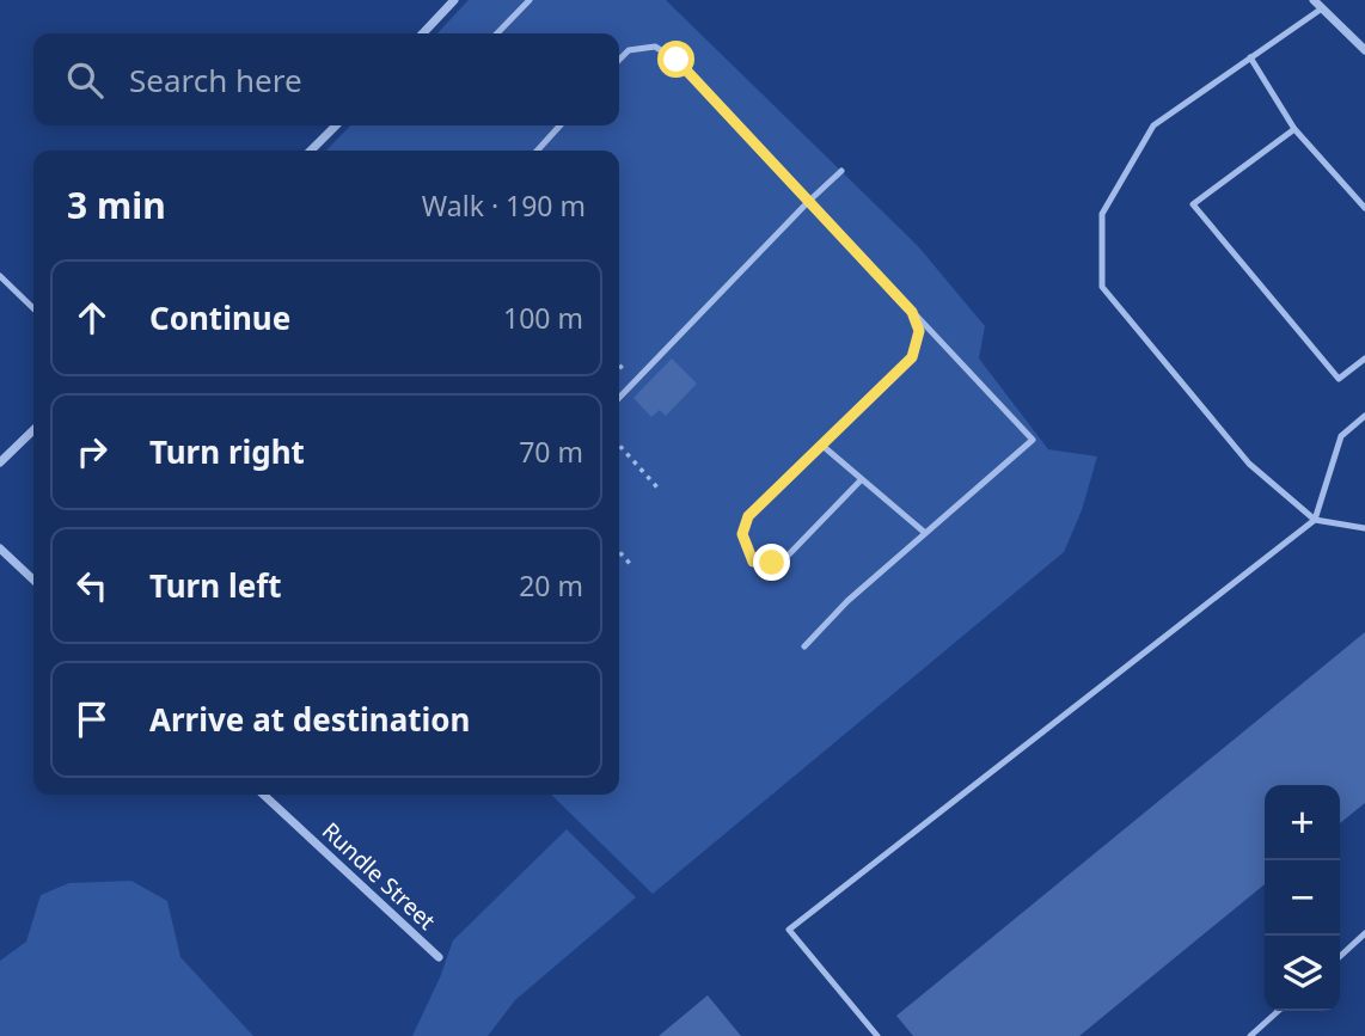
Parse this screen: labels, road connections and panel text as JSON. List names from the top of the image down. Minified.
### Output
{"streets":{"street":["Rundle Street"]},"page":{"search":"Search here","heading":["3 min","Walk · 190 m"],"list":[["Continue","100 m"],["Turn right","70 m"],["Turn left","20 m"],"Arrive at destination"],"map_buttons":["+","−"]}}
